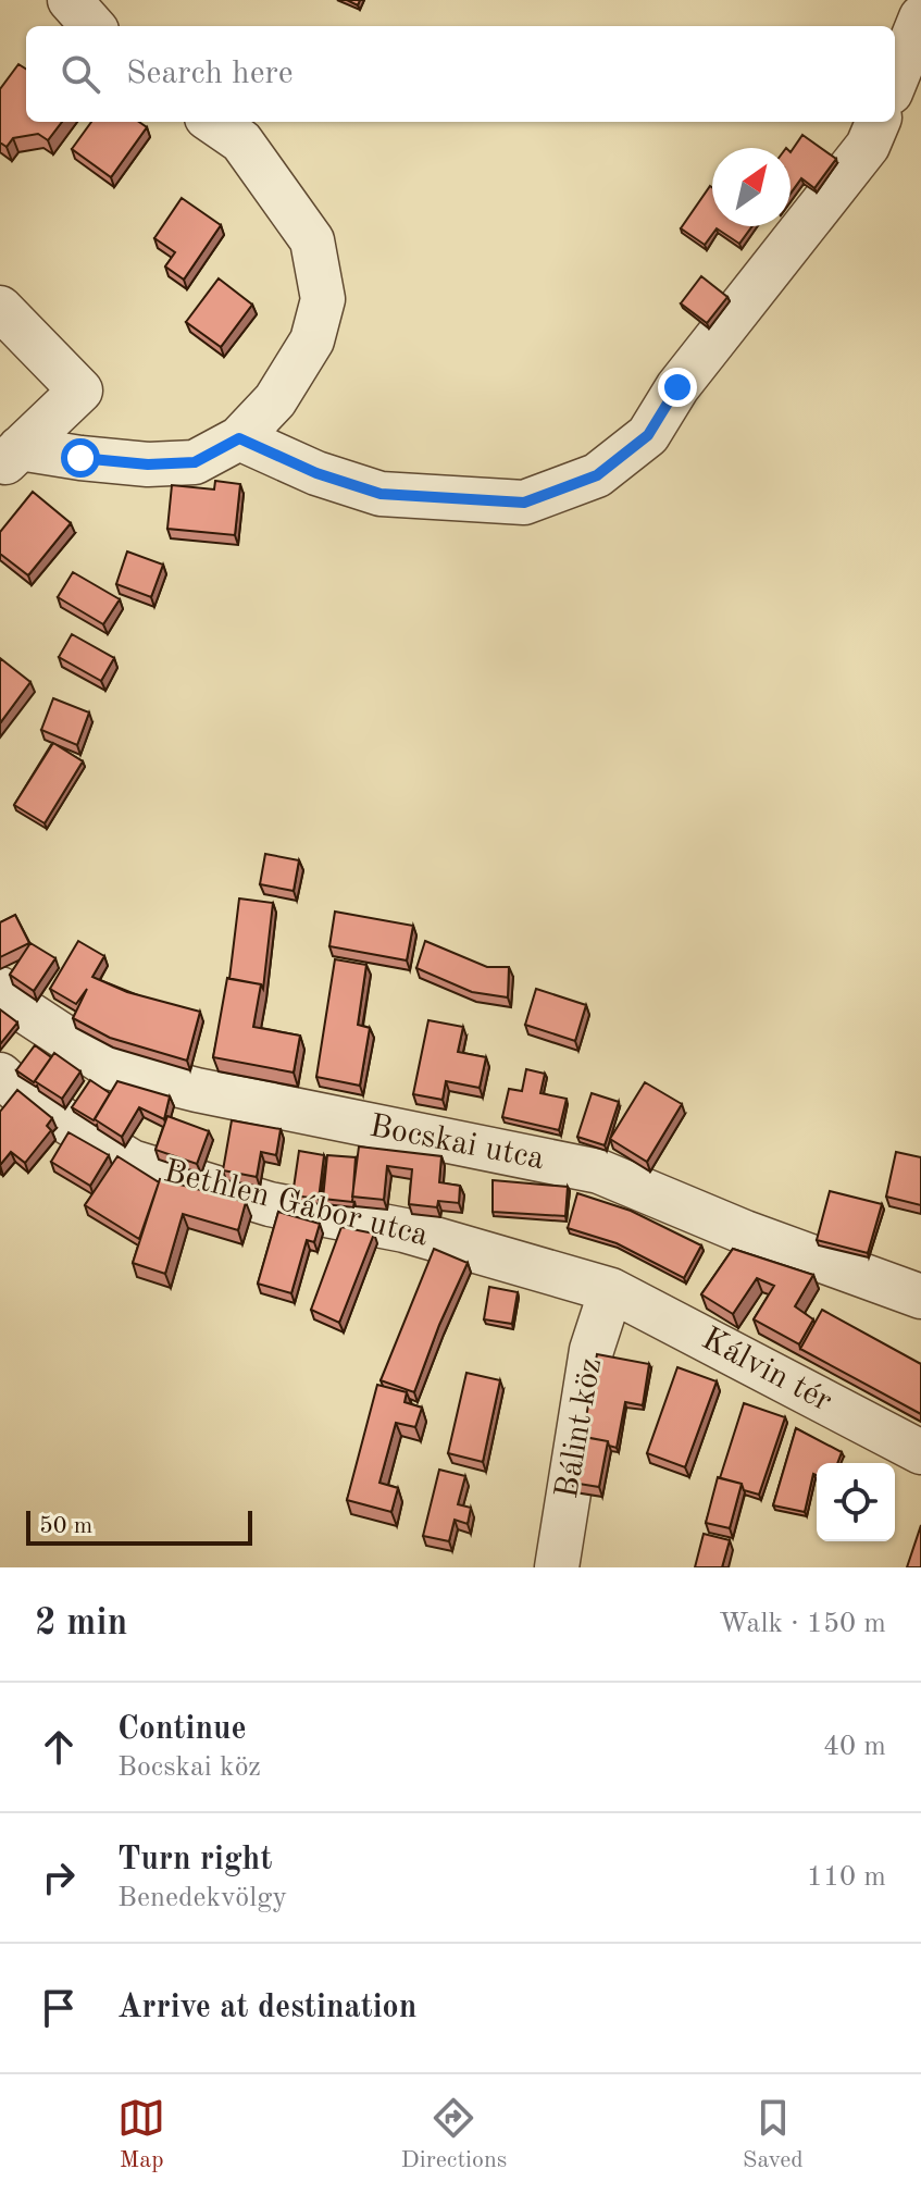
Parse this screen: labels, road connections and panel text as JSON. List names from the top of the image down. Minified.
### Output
{"streets":{"street":["Bocskai utca","Bethlen Gábor utca","Kálvin tér","Bálint köz"]},"crossings":[["Bethlen Gábor utca","Kálvin tér"],["Bethlen Gábor utca","Bálint köz"],["Kálvin tér","Bálint köz"]],"scale_bar":"50 m","north":"top right","page":{"search":"Search here","scale":"50 m","heading":["2 min","Walk · 150 m"],"list":[["Continue","Bocskai köz","40 m"],["Turn right","Benedekvölgy","110 m"],"Arrive at destination"],"nav":["Map","Directions","Saved"]}}
